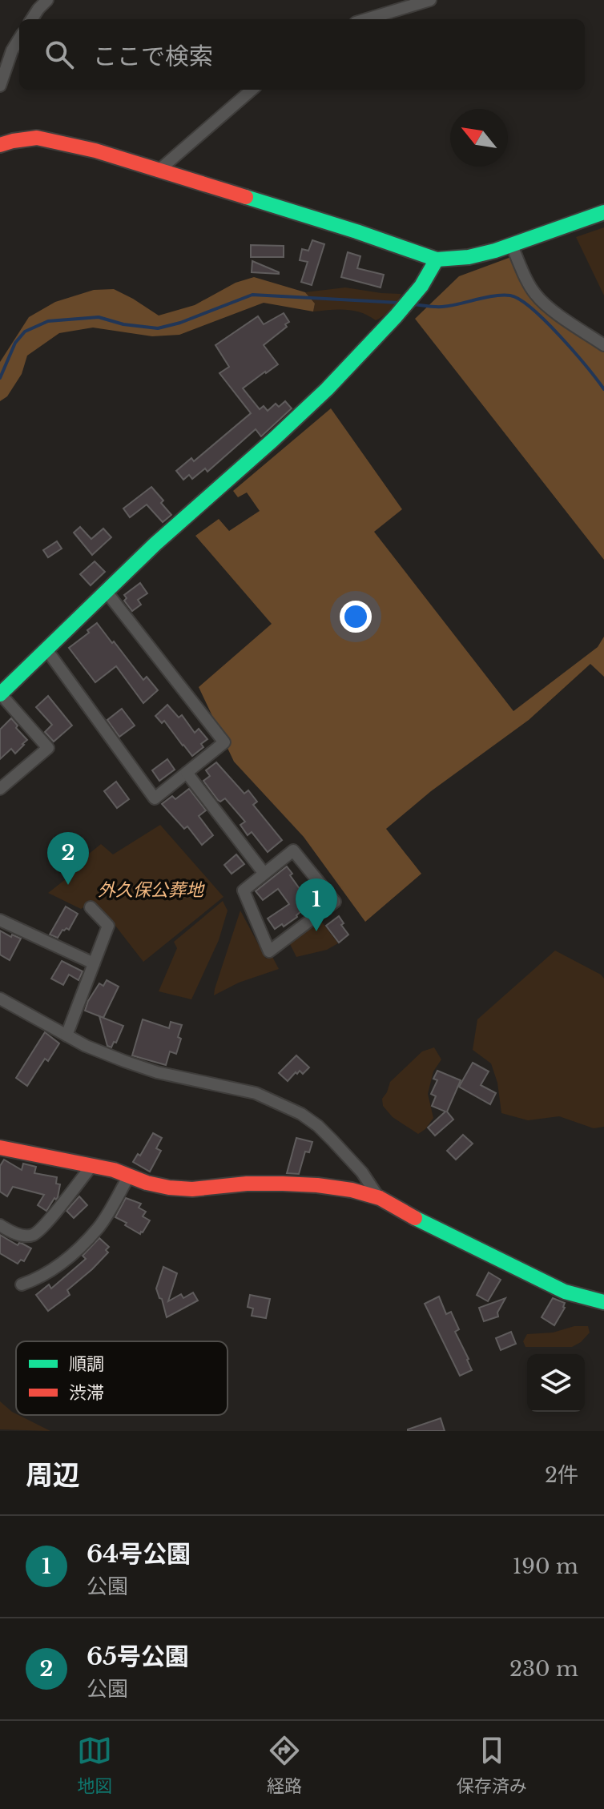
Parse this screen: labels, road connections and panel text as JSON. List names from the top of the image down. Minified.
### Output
{"parks":["外久保公葬地"],"legend":["順調","渋滞"],"north":"top left","page":{"search":"ここで検索","pins":["2","1"],"heading":["周辺","2件"],"list":[{"mark":"1","name":"64号公園","note":"公園","value":"190 m"},{"mark":"2","name":"65号公園","note":"公園","value":"230 m"}],"nav":["地図","経路","保存済み"]}}
